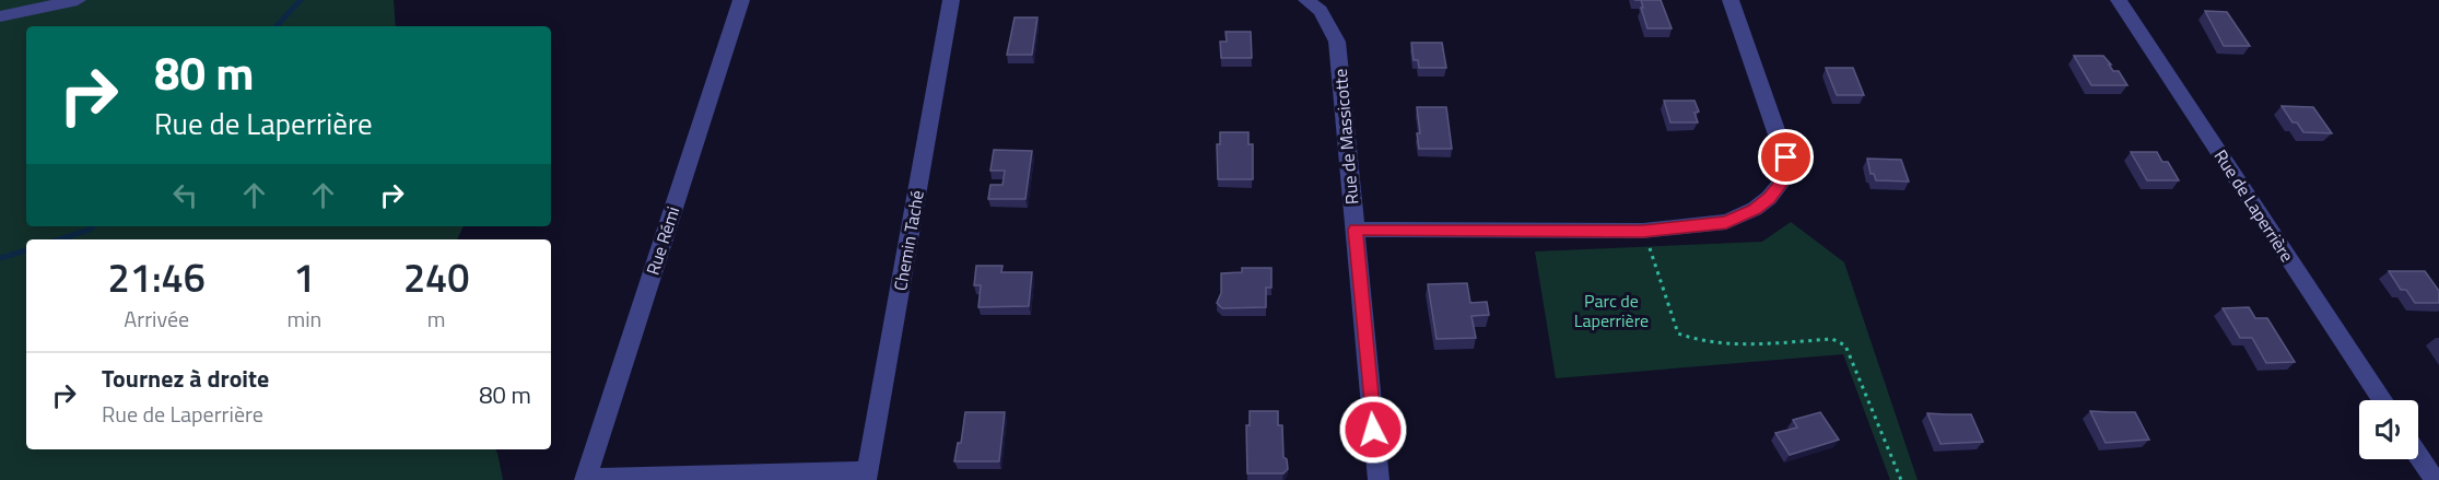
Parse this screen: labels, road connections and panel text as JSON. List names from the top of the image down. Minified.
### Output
{"streets":{"street":["Rue de Massicotte","Rue de Laperrière","Rue Rémi","Chemin Taché"]},"parks":["Parc de Laperrière"],"page":{"turn":["80 m","Rue de Laperrière"],"eta":["21:46","Arrivée","1","min","240","m"],"list":[{"name":"Tournez à droite","note":"Rue de Laperrière","value":"80 m"}]}}
